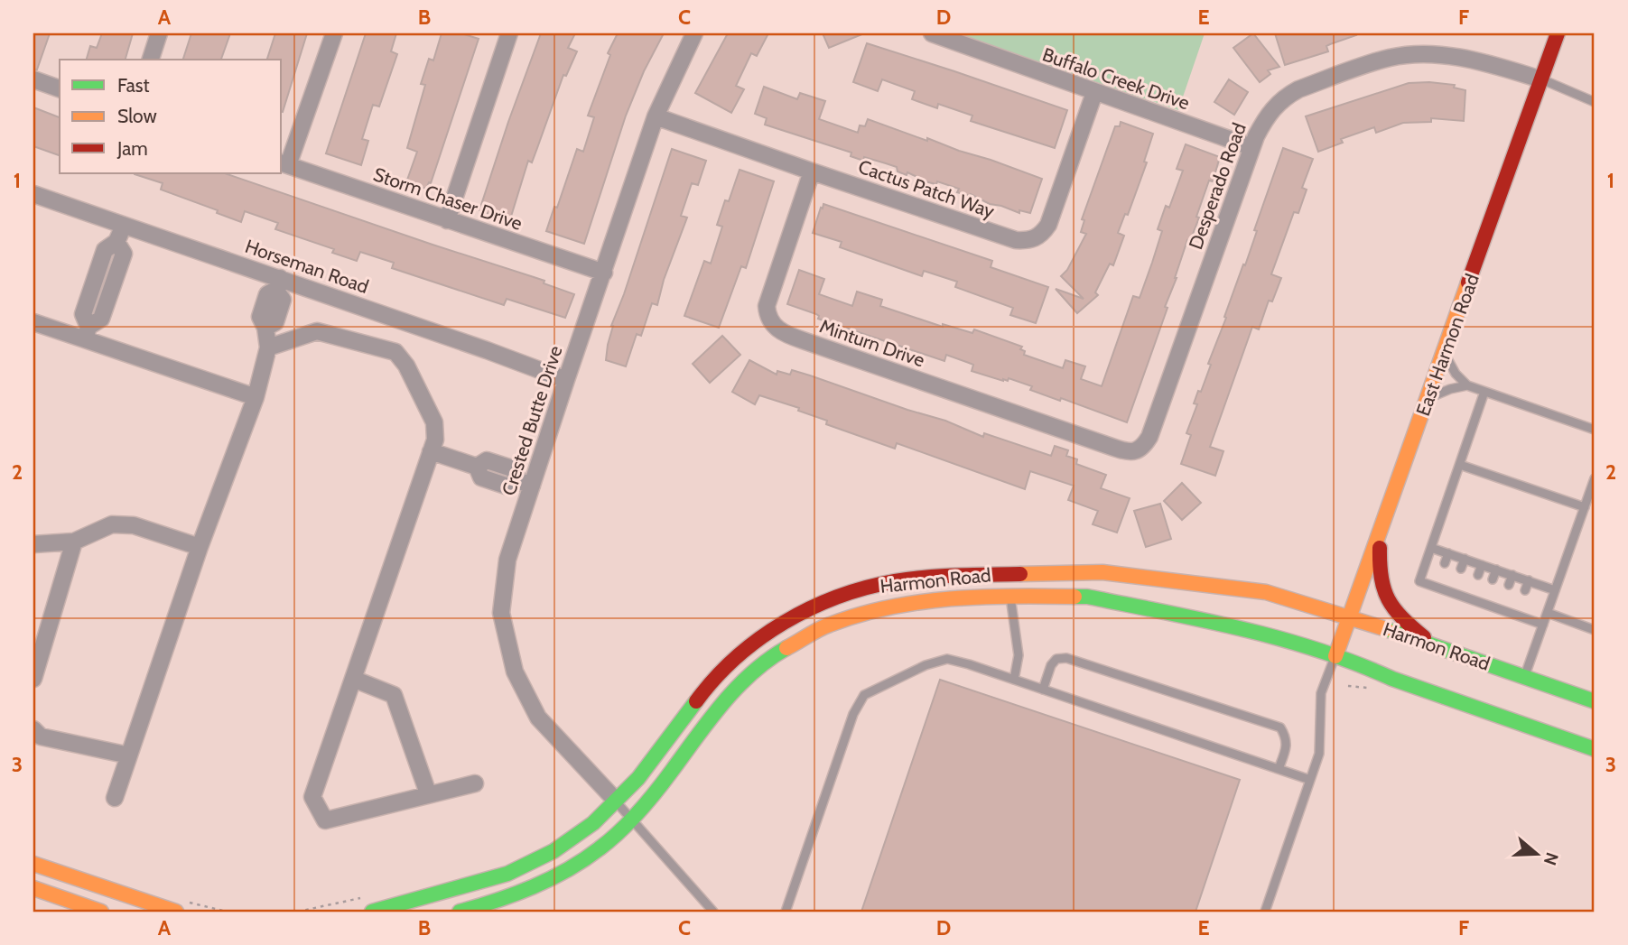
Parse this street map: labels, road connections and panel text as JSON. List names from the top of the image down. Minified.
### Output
{"streets":{"street":["Buffalo Creek Drive","Desperado Road","Cactus Patch Way","Storm Chaser Drive","Horseman Road","Minturn Drive","East Harmon Road","Crested Butte Drive","Harmon Road"]},"crossings":[["Buffalo Creek Drive","Desperado Road"],["Buffalo Creek Drive","Cactus Patch Way"],["Desperado Road","Minturn Drive"],["Desperado Road","East Harmon Road"],["Cactus Patch Way","Minturn Drive"],["Cactus Patch Way","Crested Butte Drive"],["Storm Chaser Drive","Crested Butte Drive"],["Horseman Road","Crested Butte Drive"],["East Harmon Road","Harmon Road"],["Crested Butte Drive","Harmon Road"]],"legend":["Fast","Slow","Jam"],"north":"right","grid":{"columns":["A","B","C","D","E","F"],"rows":["1","2","3"]}}
